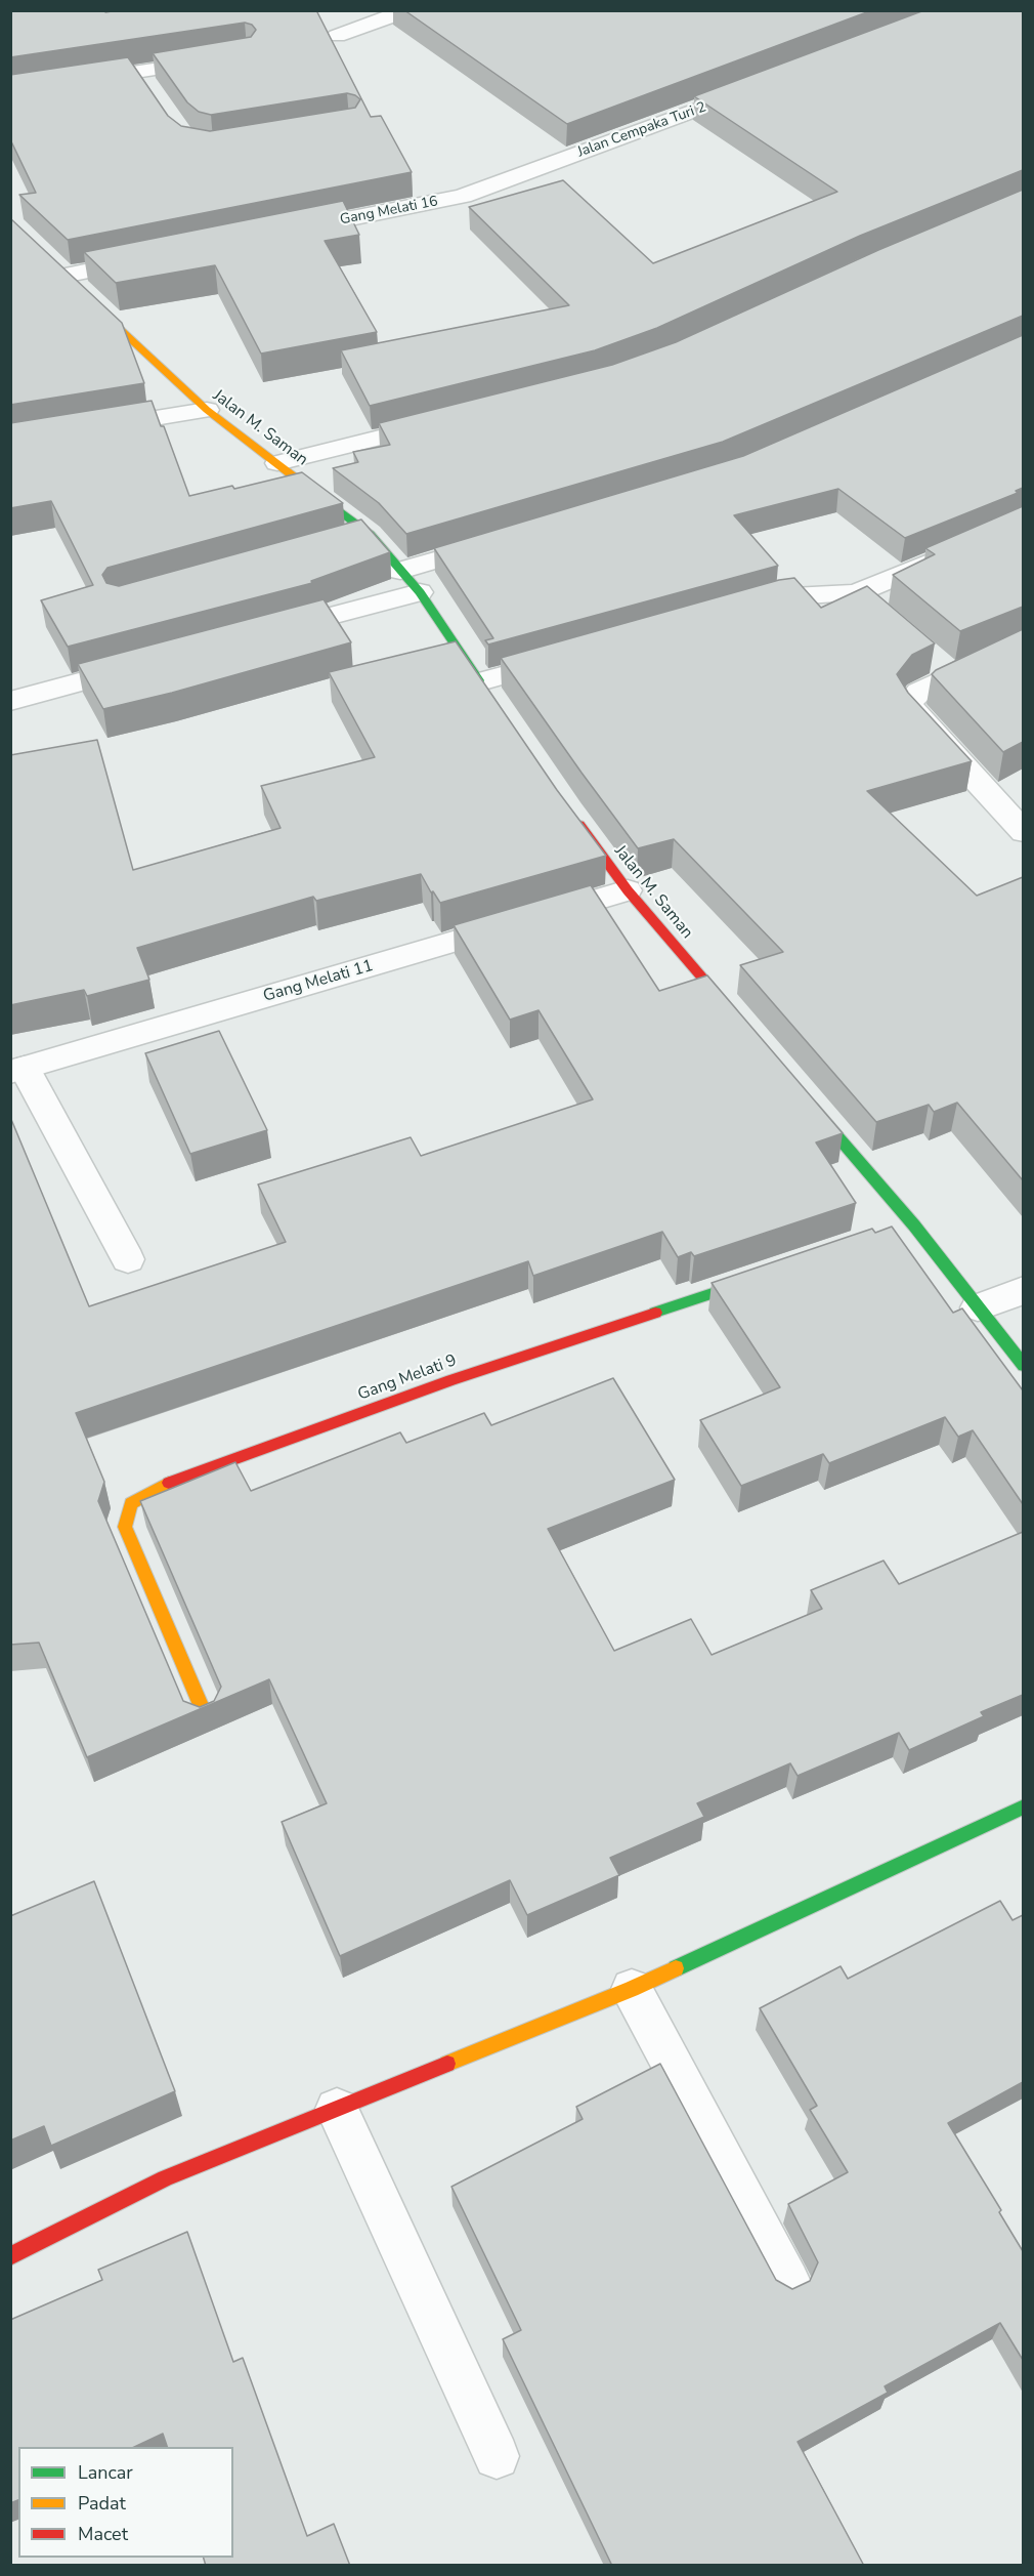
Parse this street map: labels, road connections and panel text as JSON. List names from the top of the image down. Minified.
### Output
{"streets":{"street":["Jalan Cempaka Turi 2","Gang Melati 16","Jalan M. Saman","Gang Melati 11","Gang Melati 9"]},"crossings":[["Jalan Cempaka Turi 2","Gang Melati 16"],["Jalan M. Saman","Gang Melati 11"]],"legend":["Lancar","Padat","Macet"]}
